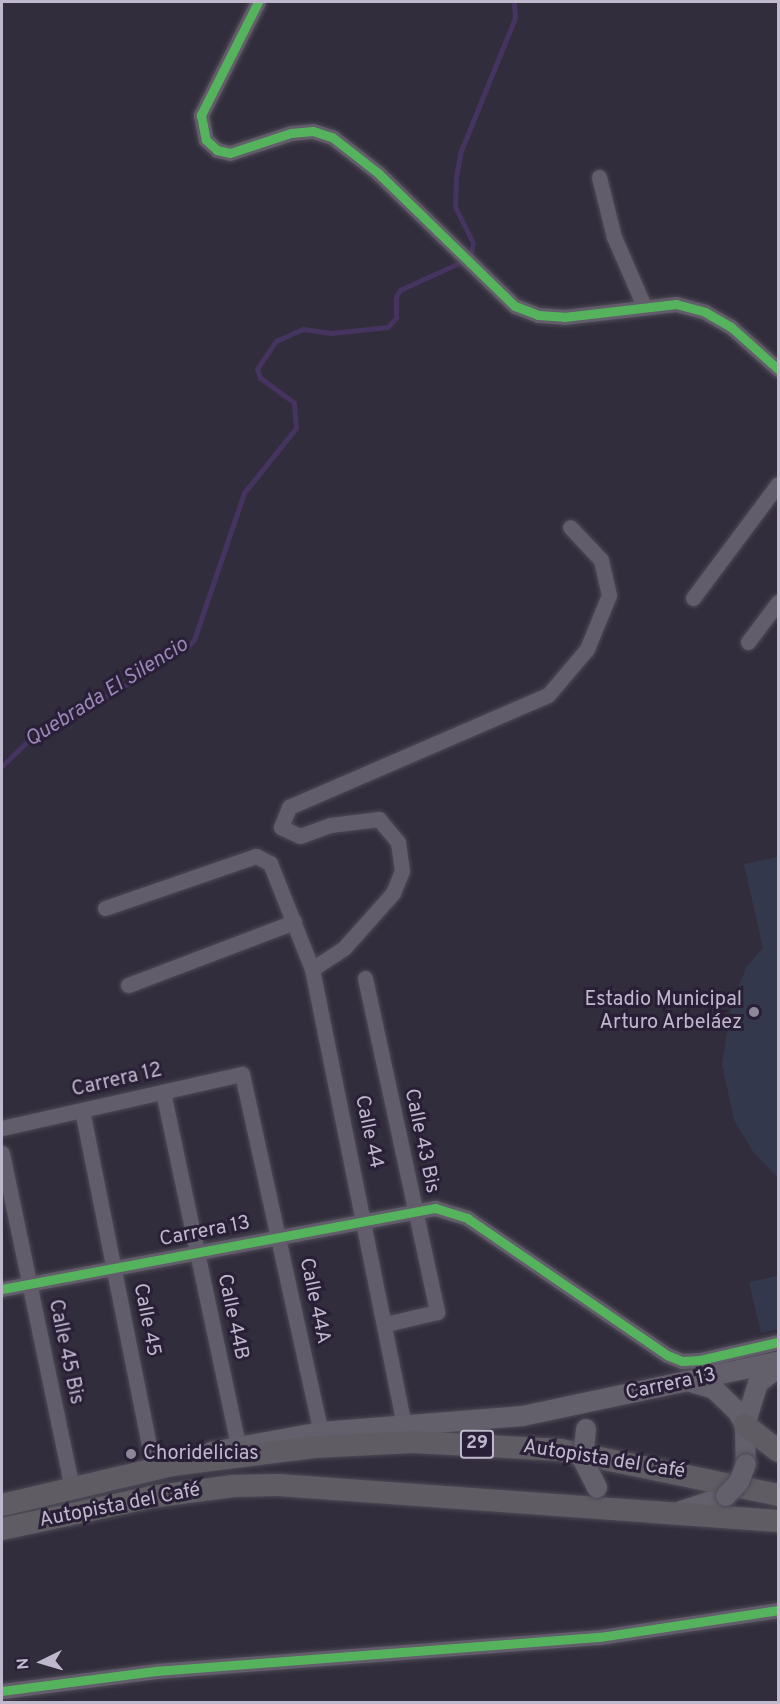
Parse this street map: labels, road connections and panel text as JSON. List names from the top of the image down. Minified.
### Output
{"streets":{"highway":["29","Autopista del Café"],"main road":["Carrera 13"],"street":["Carrera 12","Calle 44","Calle 43 Bis","Calle 44A","Calle 44B","Calle 45","Calle 45 Bis"]},"crossings":[["Carrera 12","Calle 44A"],["Carrera 12","Calle 44B"],["Carrera 12","Calle 45"],["Calle 44","Calle 43 Bis"],["Calle 44","Carrera 13"],["Calle 43 Bis","Carrera 13"],["Carrera 13","Calle 44A"],["Carrera 13","Calle 44B"],["Carrera 13","Calle 45"],["Carrera 13","Calle 45 Bis"],["Carrera 13","Autopista del Café"],["Calle 45","Autopista del Café"],["Calle 45 Bis","Autopista del Café"]],"water":["Quebrada El Silencio"],"places":["Estadio Municipal Arturo Arbeláez","Choridelicias"],"north":"left"}
